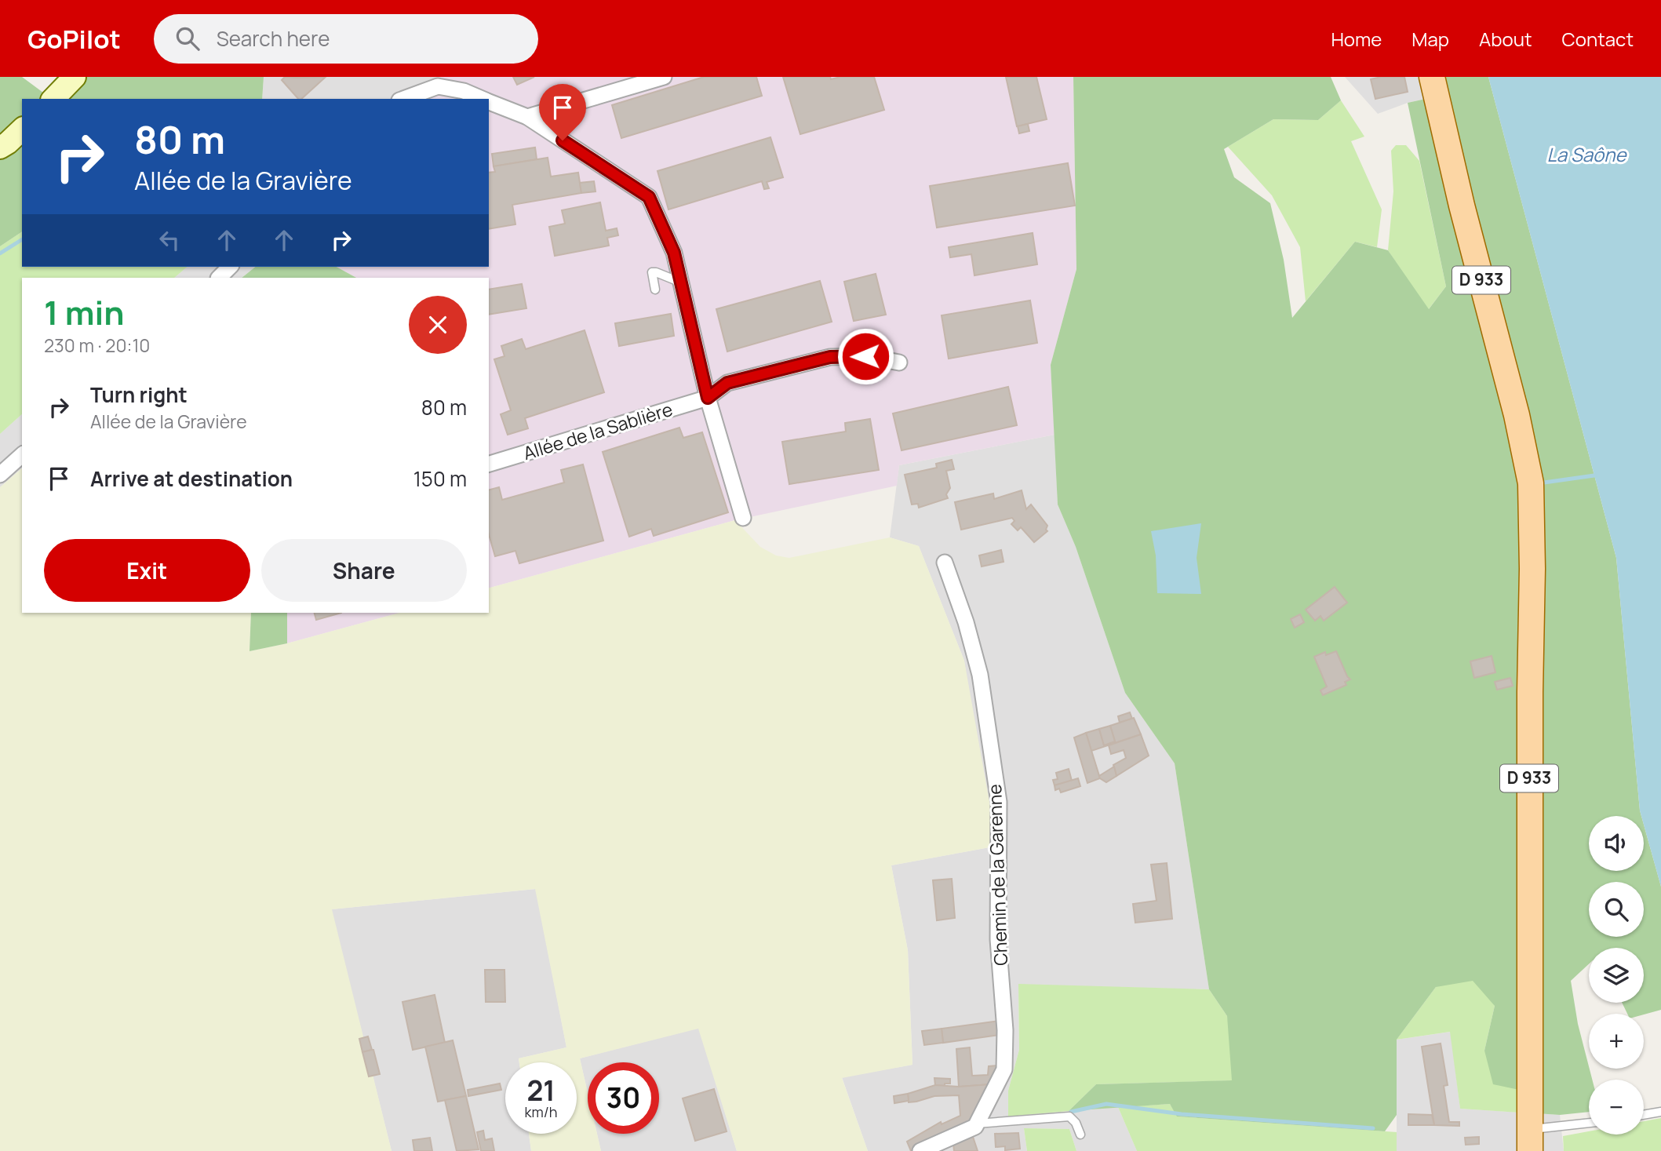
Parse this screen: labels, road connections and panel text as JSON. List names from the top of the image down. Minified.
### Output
{"streets":{"main road":["D 933"],"street":["Allée de la Sablière","Chemin de la Garenne"]},"water":["La Saône"],"page":{"header":"GoPilot","search":"Search here","nav":["Home","Map","About","Contact"],"turn":["80 m","Allée de la Gravière"],"heading":["1 min","230 m · 20:10"],"list":[{"name":"Turn right","note":"Allée de la Gravière","value":"80 m"},{"name":"Arrive at destination","value":"150 m"}],"buttons":["Exit","Share"],"map_buttons":["+","−"],"speed":"21 km/h","limit":"30"}}
